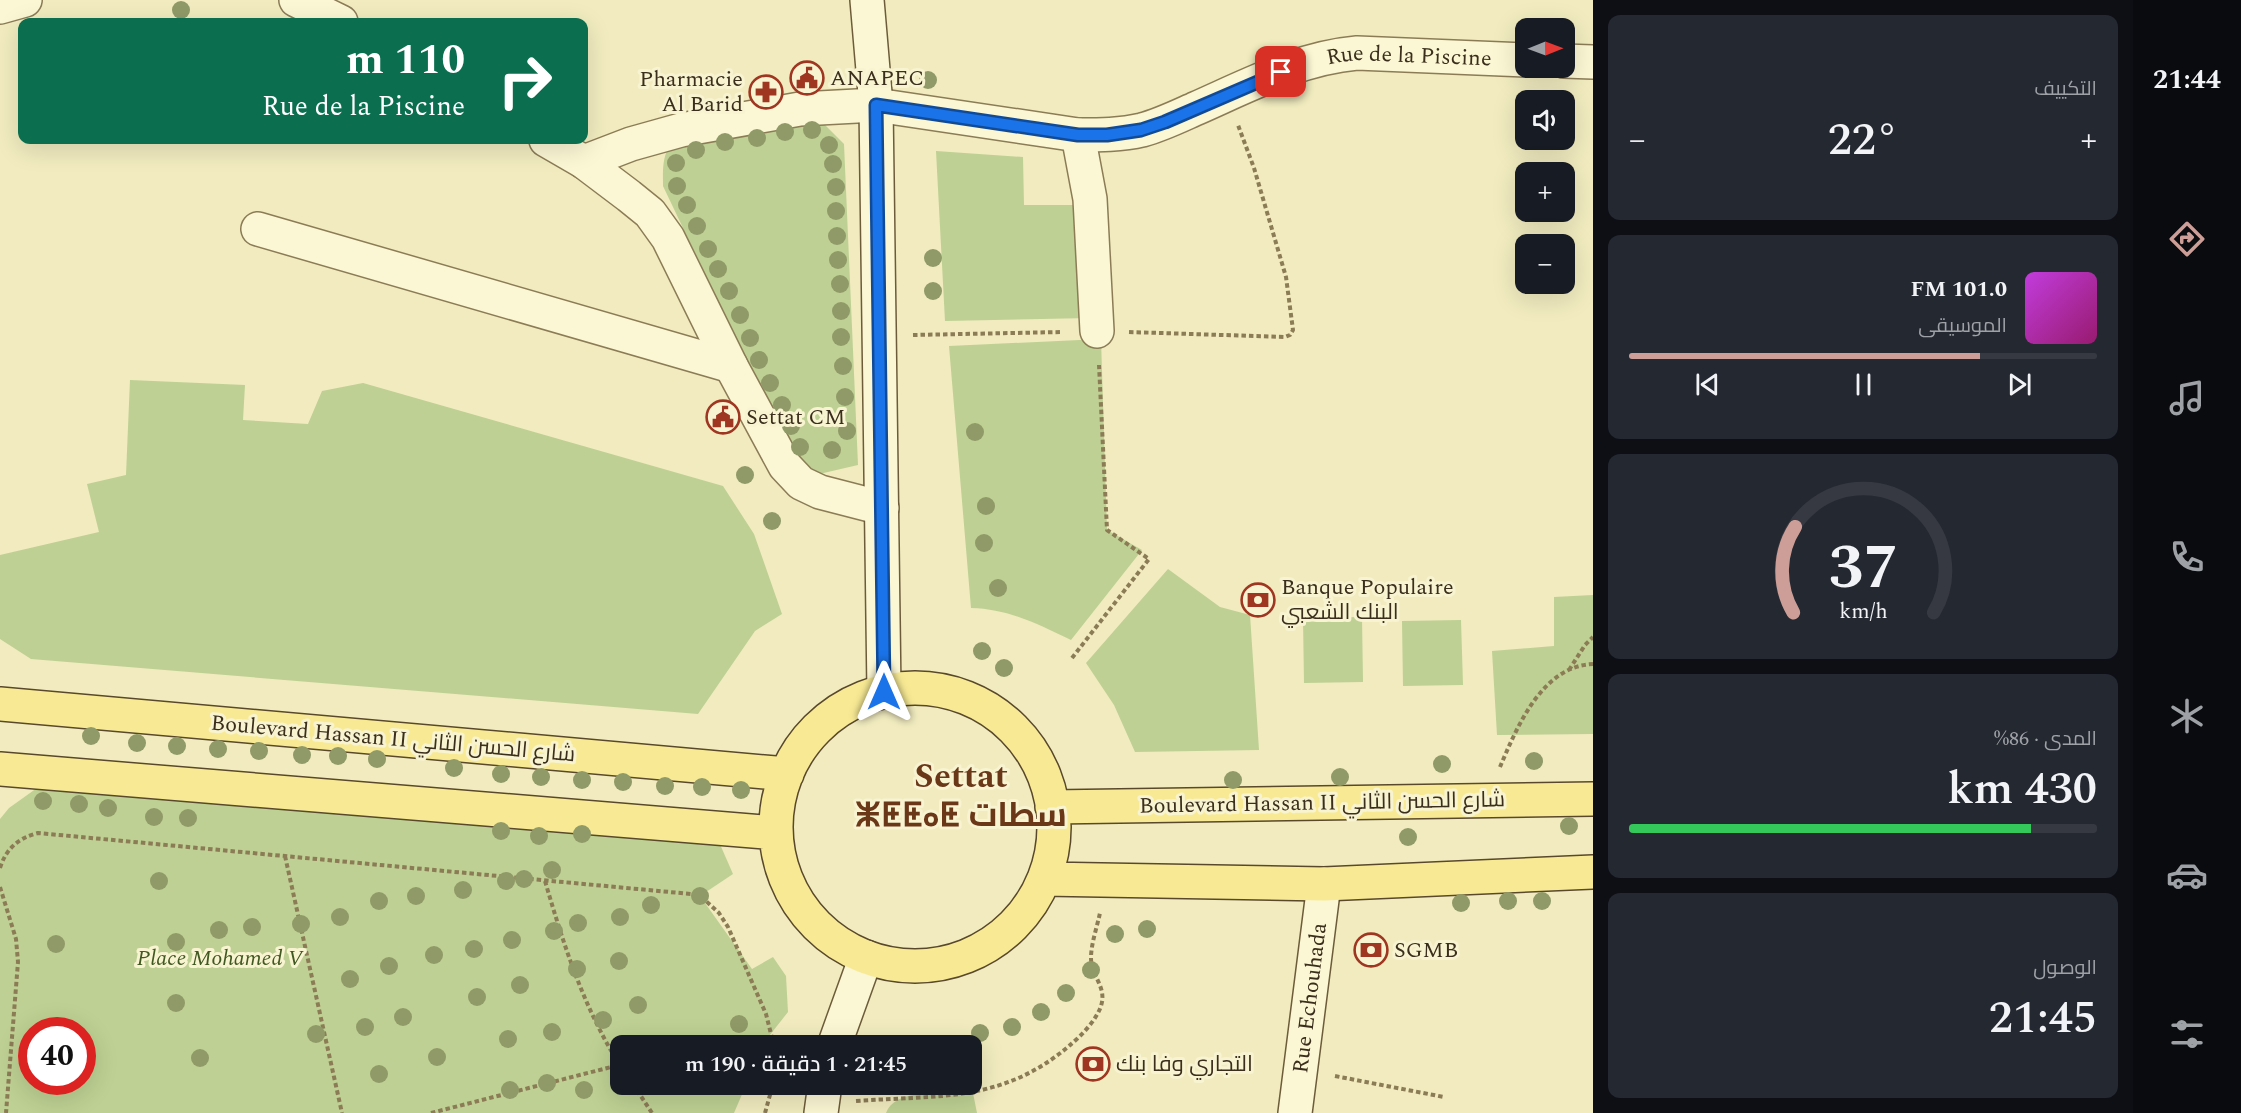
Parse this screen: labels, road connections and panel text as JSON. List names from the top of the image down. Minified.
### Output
{"streets":{"main road":["Boulevard Hassan II شارع الحسن الثاني"],"street":["Rue de la Piscine","Rue Echouhada"]},"districts":["Settat ⵥⵟⵟⴰⵟ سطات"],"parks":["Place Mohamed V"],"places":{"public building":["ANAPEC","Settat CM"],"pharmacy":["Pharmacie Al Barid"],"bank":["Banque Populaire البنك الشعبي","SGMB","التجاري وفا بنك"]},"north":"right","page":{"tabs":"21:44","tile":["التكييف",["المدى · 86%","430 km"],["الوصول","21:45"]],"map_buttons":["+","−"],"turn":["110 m","Rue de la Piscine"],"heat":["−","22°","+"],"song":["101.0 FM","الموسيقى"],"limit":"40","trip":"21:45 · 1 دقيقة · 190 m","gauge":["37","km/h"]}}
